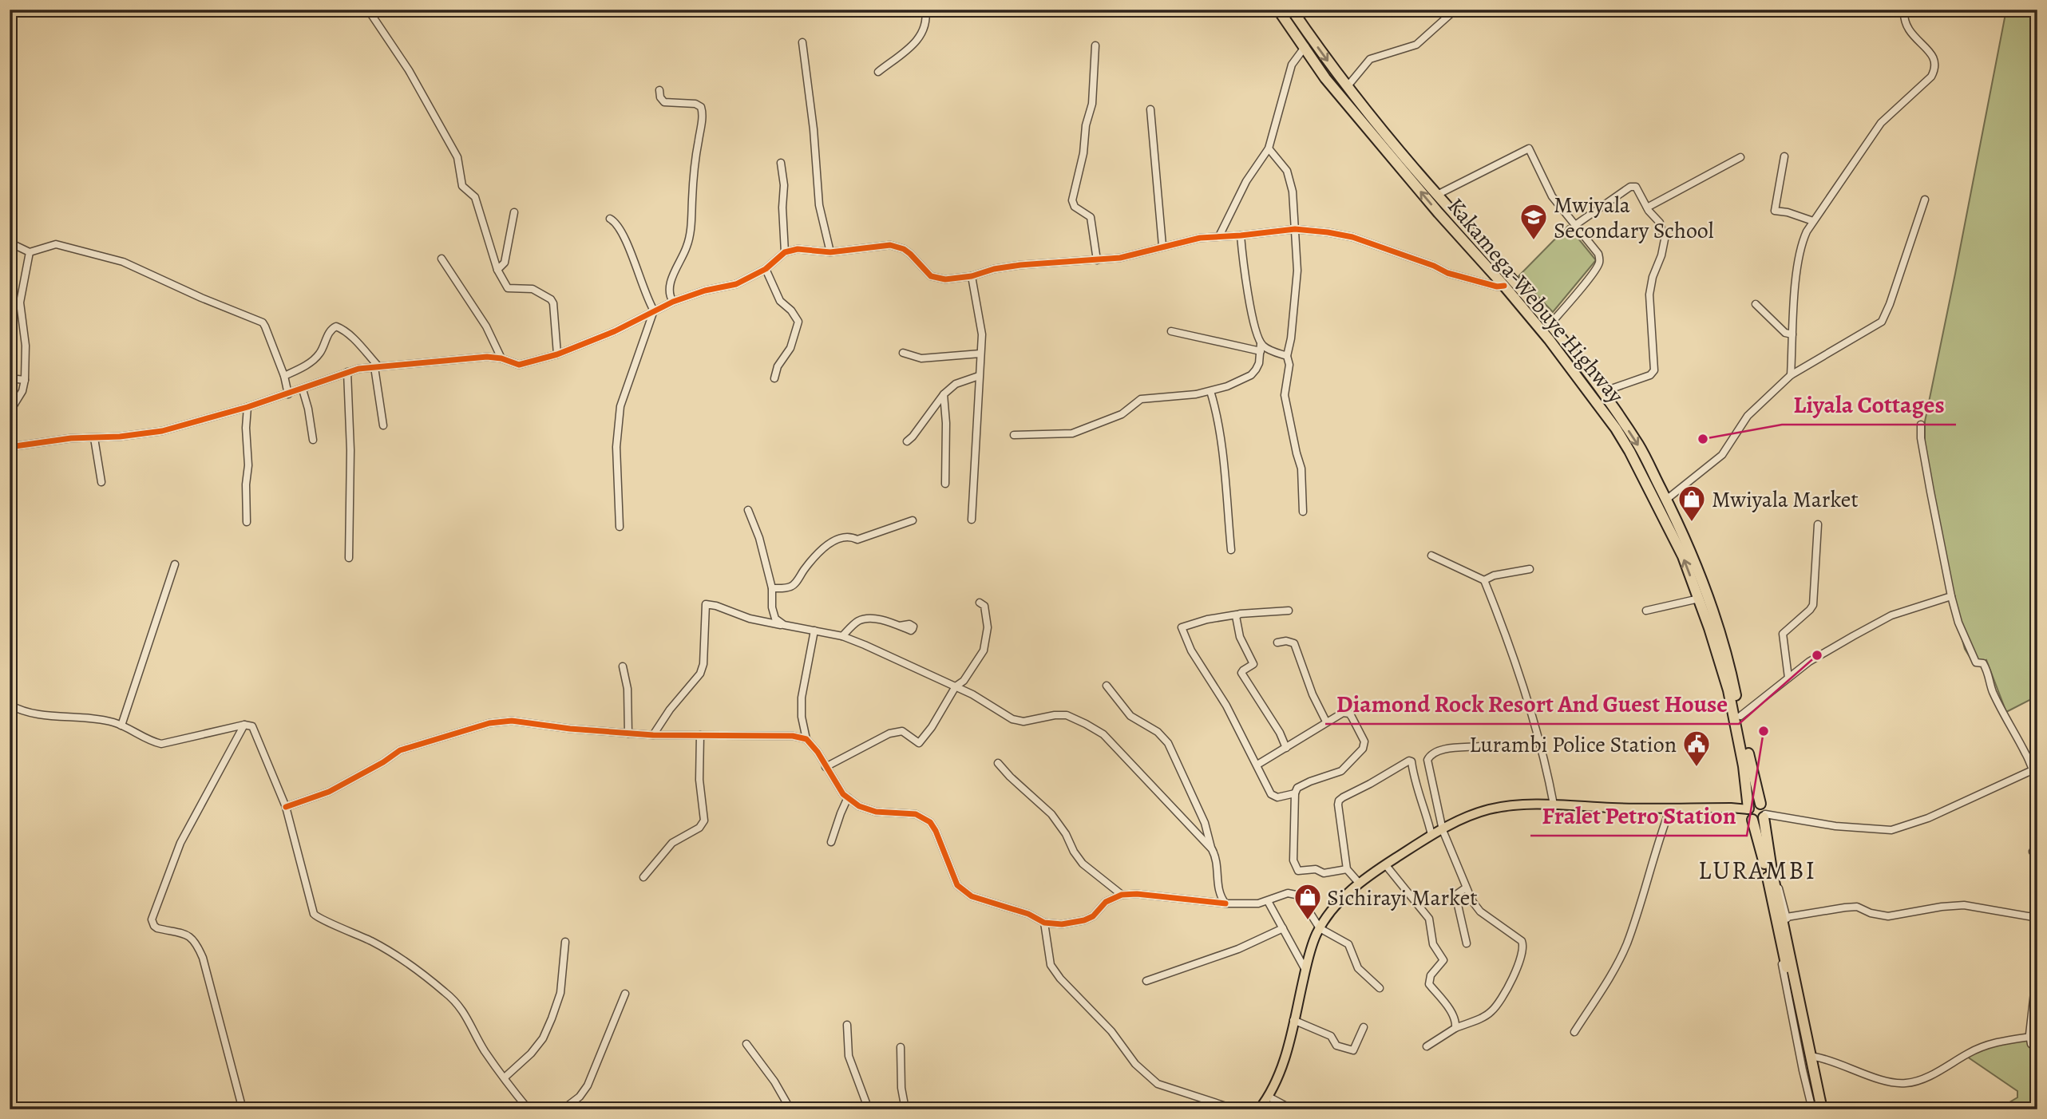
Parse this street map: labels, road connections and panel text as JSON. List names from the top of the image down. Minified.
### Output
{"streets":{"highway":["Kakamega-Webuye Highway"]},"districts":["LURAMBI"],"places":{"school or university":["Mwiyala Secondary School"],"other":["Liyala Cottages","Diamond Rock Resort And Guest House","Fralet Petro Station"],"shop":["Mwiyala Market","Sichirayi Market"],"public building":["Lurambi Police Station"]}}
